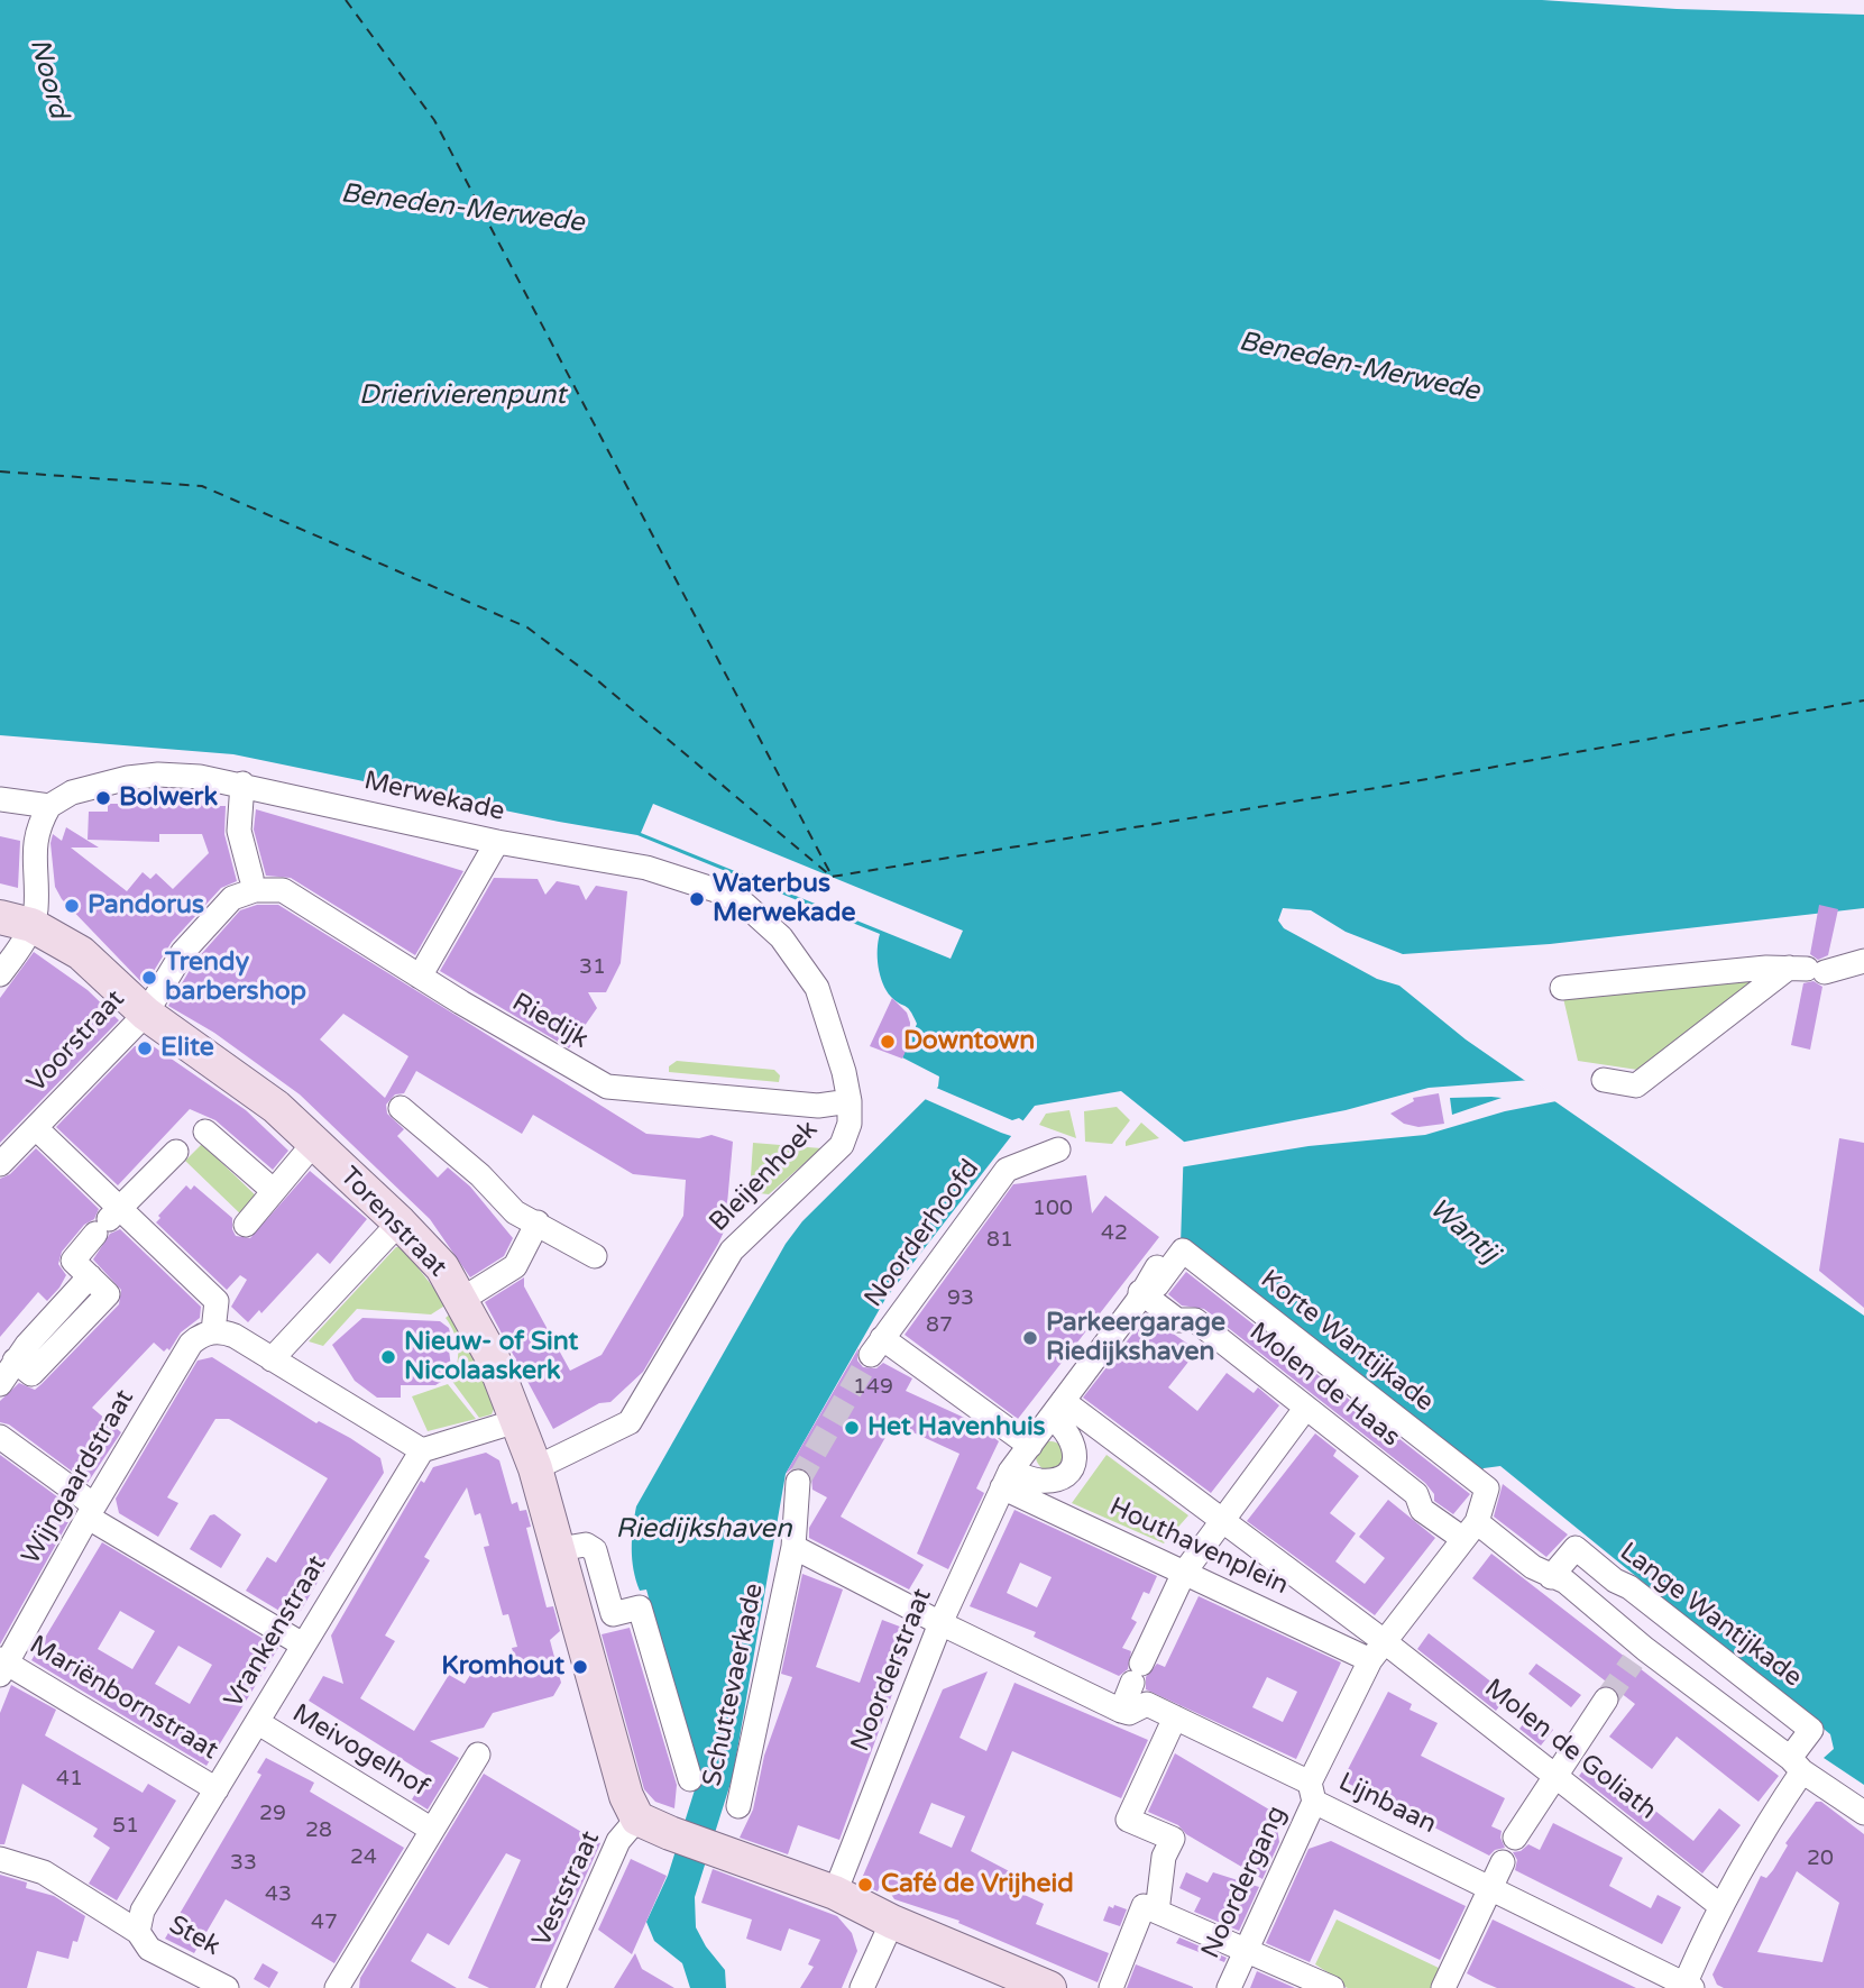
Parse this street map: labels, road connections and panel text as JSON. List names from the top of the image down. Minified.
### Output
{"streets":{"street":["Merwekade","Riedijk","Voorstraat","Bleijenhoek","Torenstraat","Noorderhoofd","Korte Wantijkade","Molen de Haas","Wijngaardstraat","Houthavenplein","Lange Wantijkade","Vrankenstraat","Noorderstraat","Schuttevaerkade","Mariënbornstraat","Molen de Goliath","Meivogelhof","Lijnbaan","Noordergang","Veststraat","Stek"]},"crossings":[["Merwekade","Bleijenhoek"],["Riedijk","Voorstraat"],["Riedijk","Bleijenhoek"],["Voorstraat","Torenstraat"],["Bleijenhoek","Torenstraat"],["Torenstraat","Veststraat"],["Noorderhoofd","Noorderstraat"],["Korte Wantijkade","Molen de Haas"],["Korte Wantijkade","Noorderstraat"],["Korte Wantijkade","Noordergang"],["Molen de Haas","Noorderstraat"],["Molen de Haas","Noordergang"],["Wijngaardstraat","Mariënbornstraat"],["Houthavenplein","Noorderstraat"],["Houthavenplein","Molen de Goliath"],["Houthavenplein","Noordergang"],["Vrankenstraat","Mariënbornstraat"],["Vrankenstraat","Meivogelhof"],["Vrankenstraat","Stek"],["Noorderstraat","Lijnbaan"],["Schuttevaerkade","Lijnbaan"],["Molen de Goliath","Noordergang"],["Lijnbaan","Noordergang"]],"water":["Noord","Beneden-Merwede","Drierivierenpunt","Wantij","Riedijkshaven"],"places":["Bolwerk","Waterbus Merwekade","Pandorus","Trendy barbershop","Downtown","Elite","Parkeergarage Riedijkshaven","Nieuw- of Sint Nicolaaskerk","Het Havenhuis","Kromhout","Café de Vrijheid"],"house_numbers":["31","100","42","81","93","87","149","41","29","51","28","24","20","33","43","47"]}
